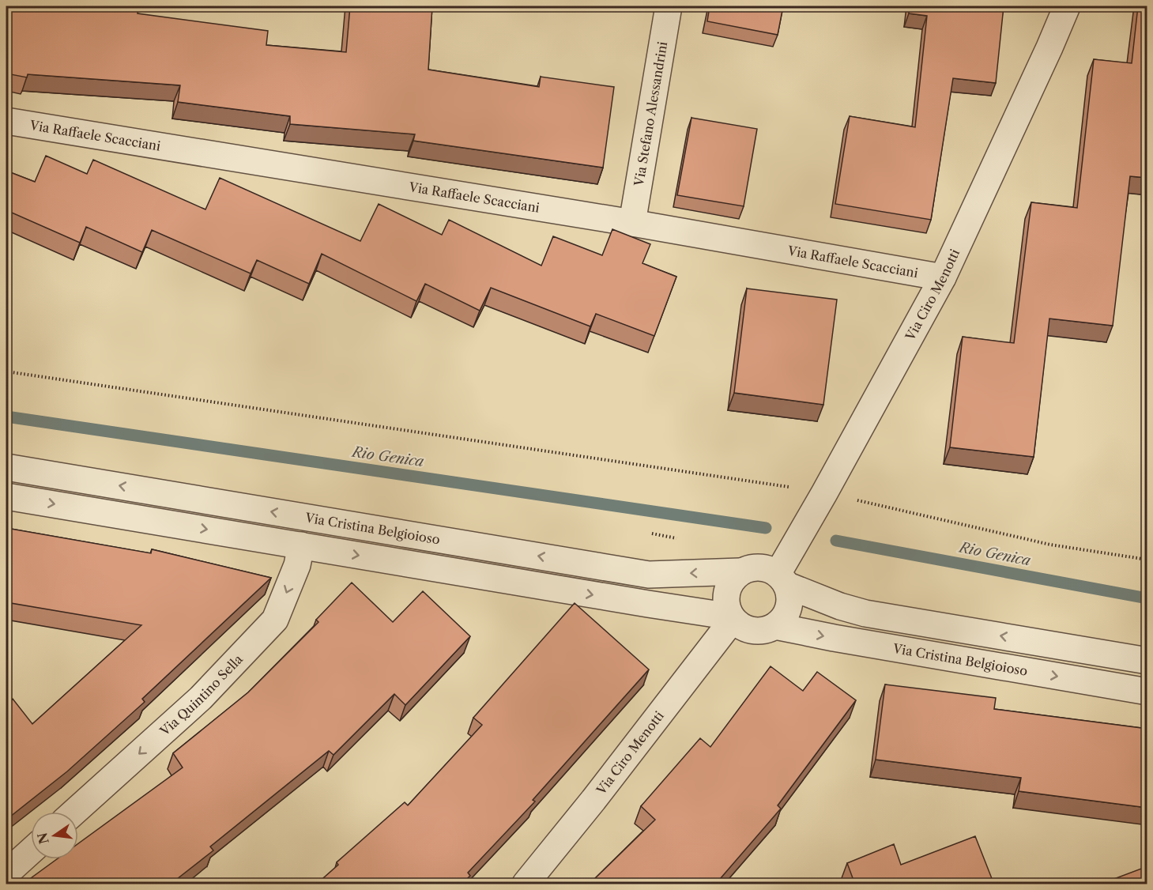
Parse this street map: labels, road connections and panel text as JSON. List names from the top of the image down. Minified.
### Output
{"streets":{"street":["Via Stefano Alessandrini","Via Raffaele Scacciani","Via Ciro Menotti","Via Cristina Belgioioso","Via Quintino Sella"]},"crossings":[["Via Stefano Alessandrini","Via Raffaele Scacciani"],["Via Raffaele Scacciani","Via Ciro Menotti"],["Via Ciro Menotti","Via Cristina Belgioioso"],["Via Cristina Belgioioso","Via Quintino Sella"]],"one_way":["Via Quintino Sella"],"water":["Rio Genica"],"north":"left"}
